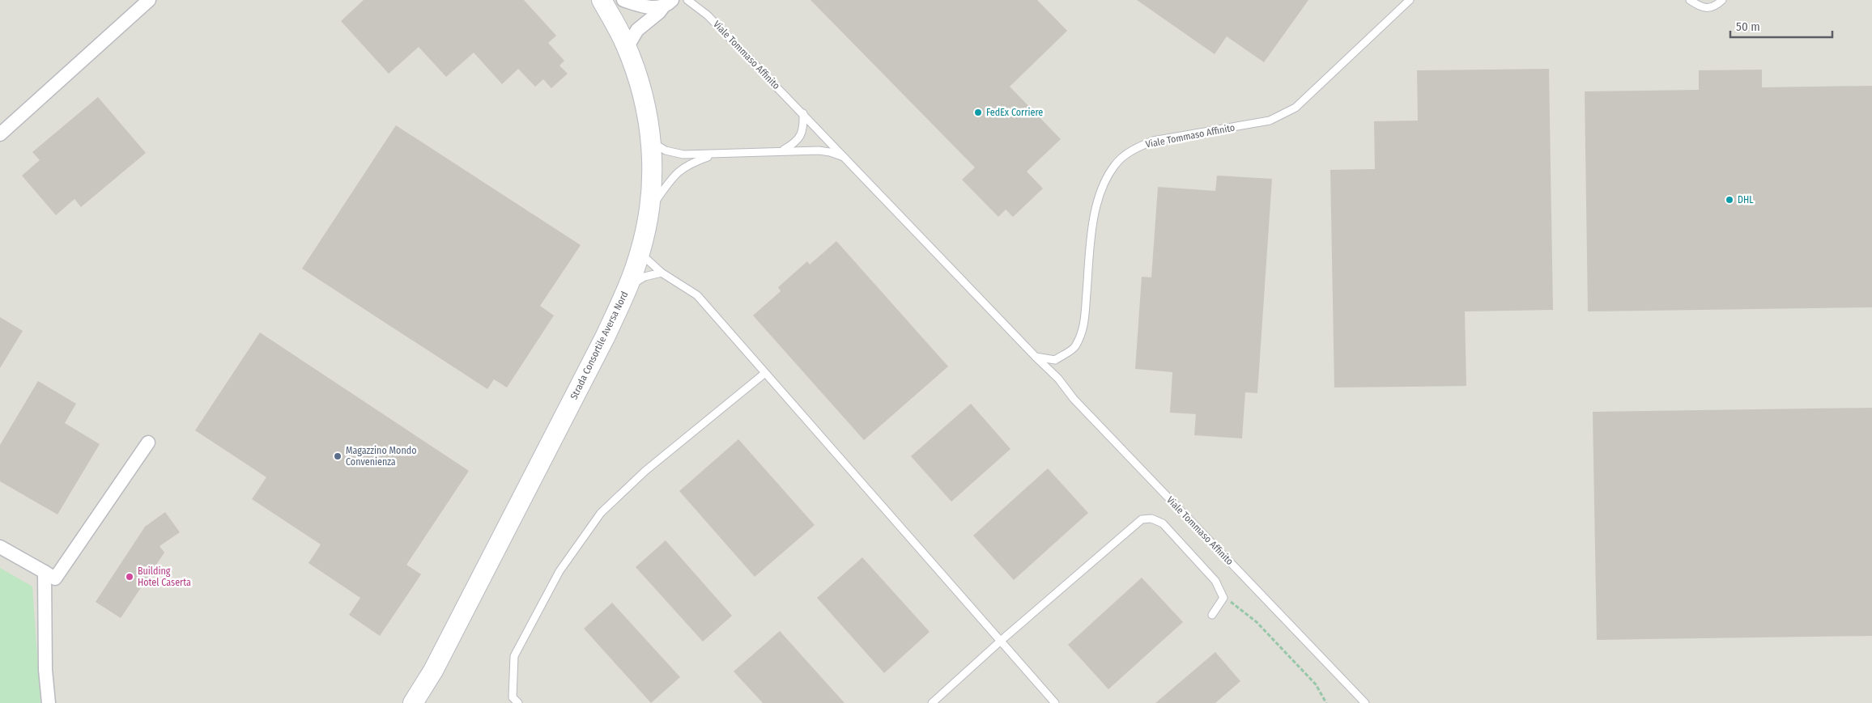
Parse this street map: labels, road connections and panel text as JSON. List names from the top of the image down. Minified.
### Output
{"streets":{"street":["Strada Consortile Aversa Nord"],"lane":["Viale Tommaso Affinito"]},"crossings":[["Viale Tommaso Affinito","Strada Consortile Aversa Nord"]],"places":["FedEx Corriere","DHL","Magazzino Mondo Convenienza","Building Hotel Caserta"],"scale_bar":"50 m"}
